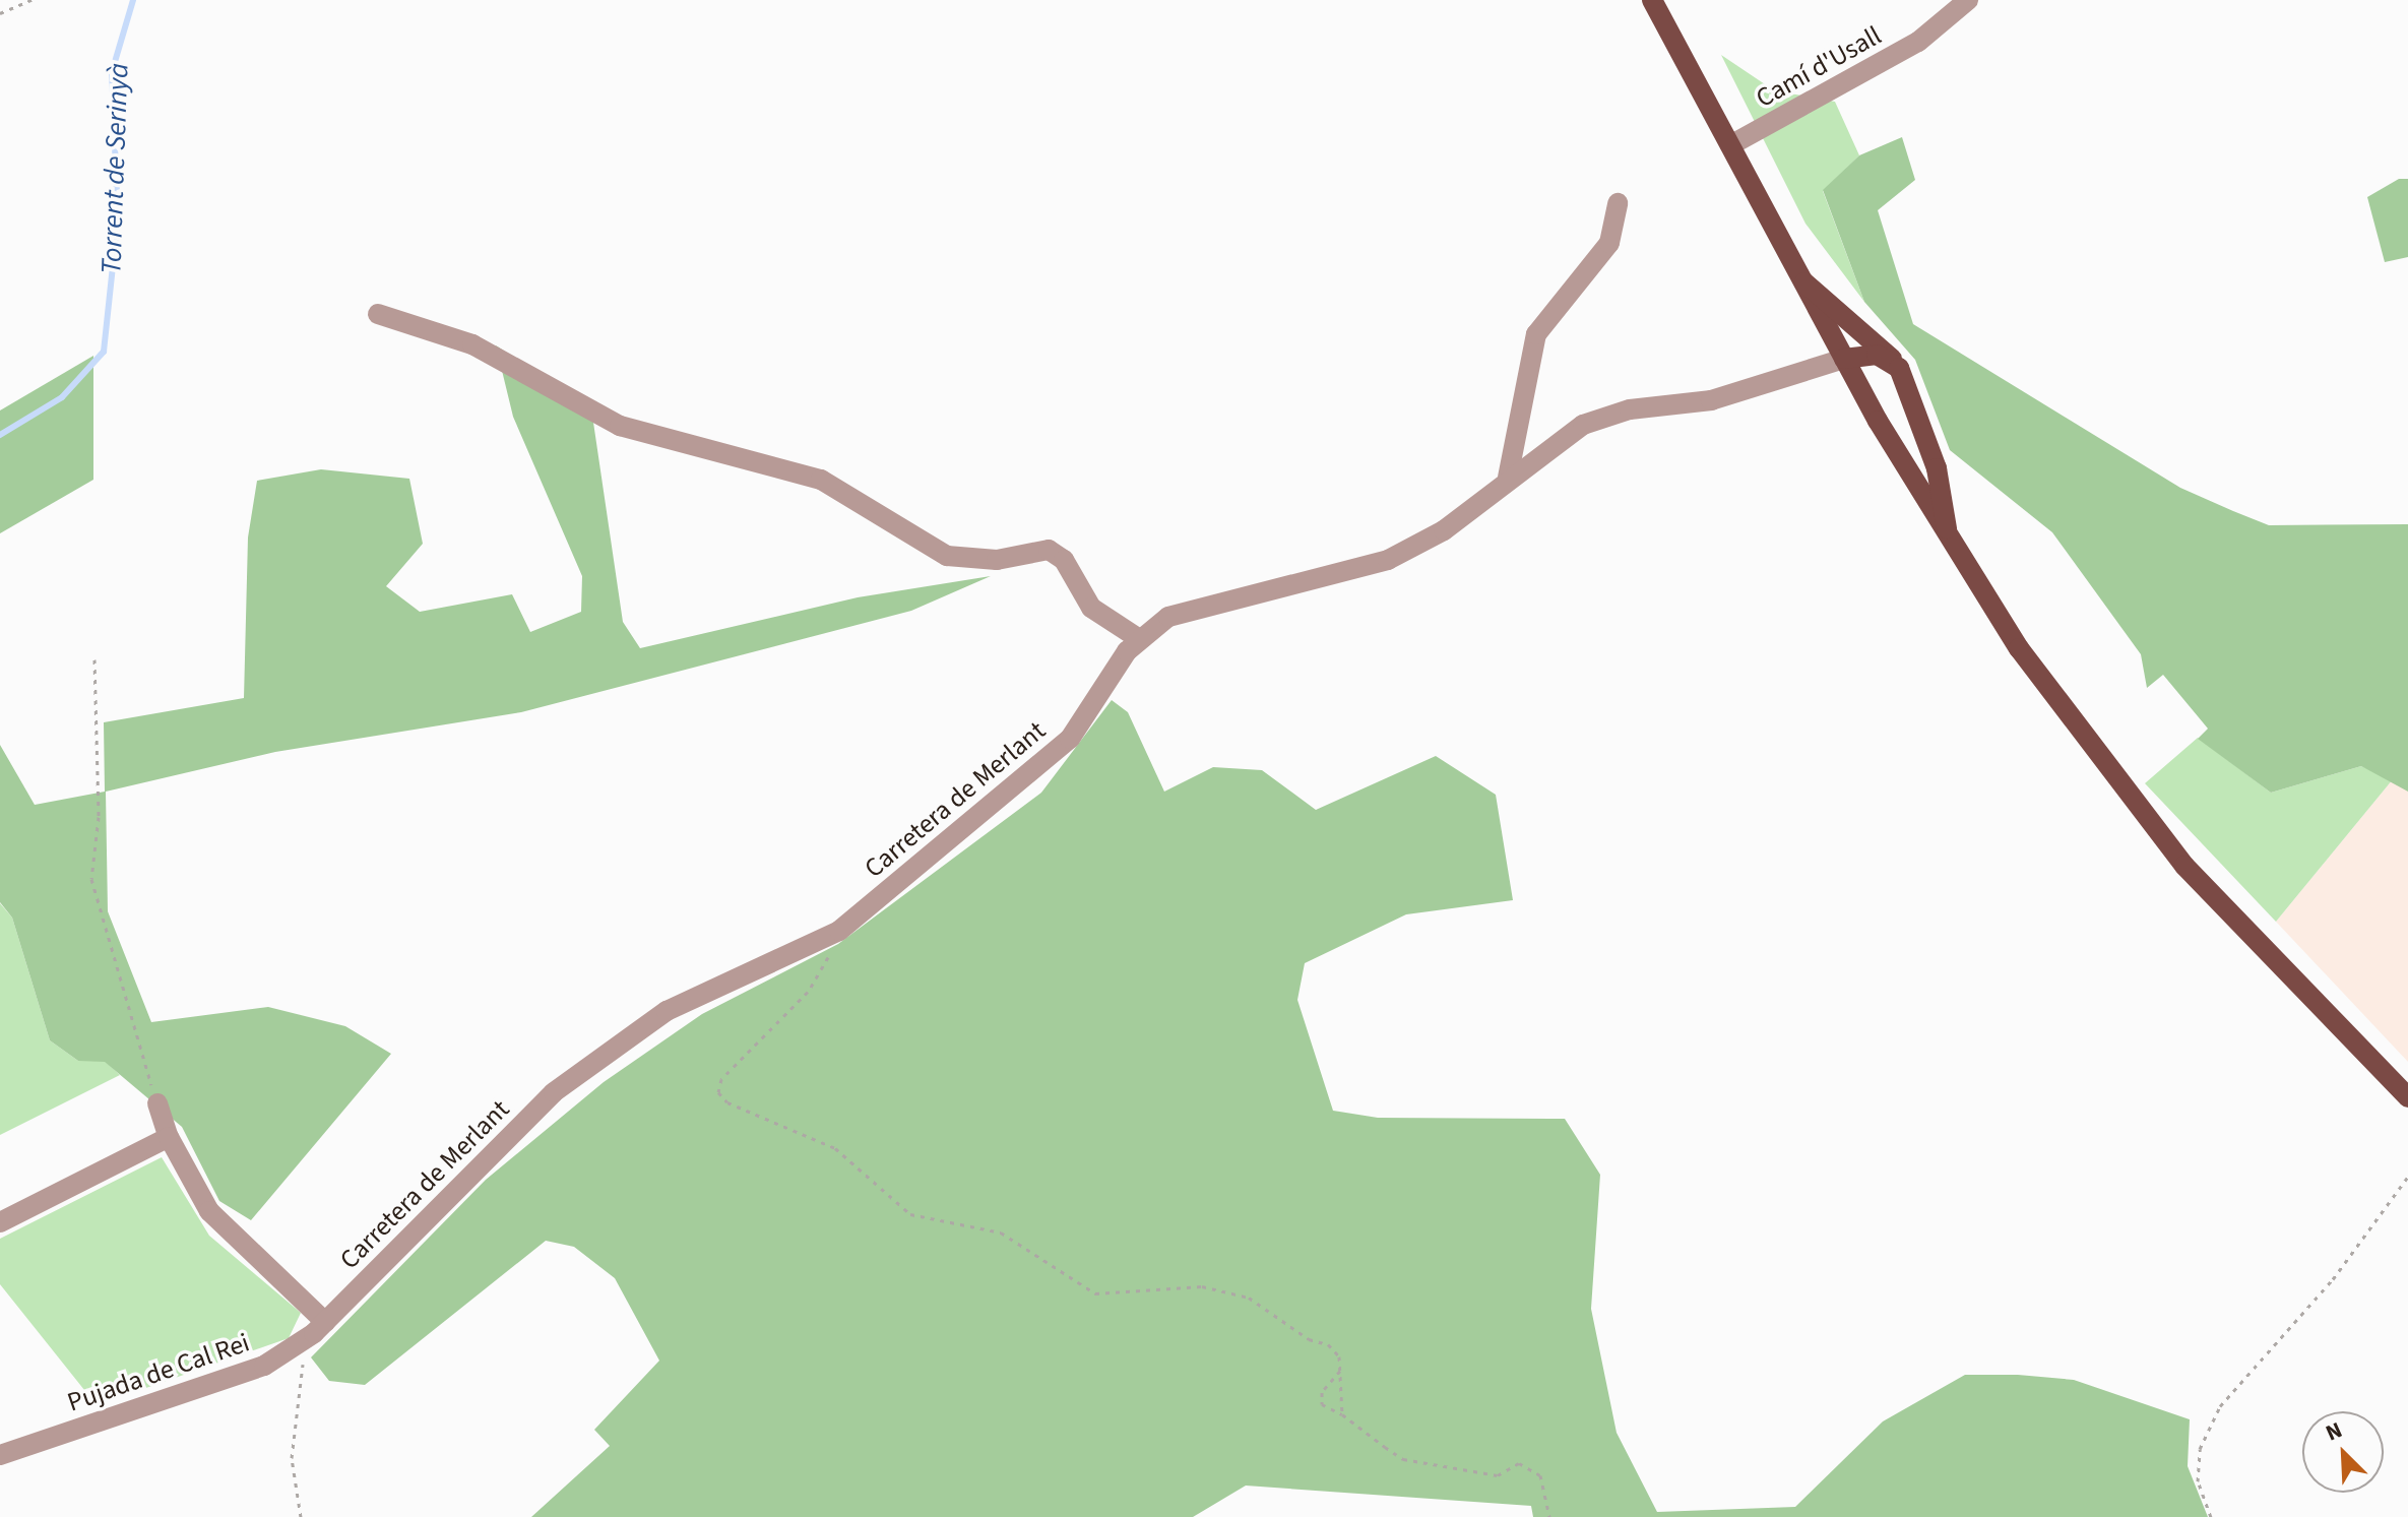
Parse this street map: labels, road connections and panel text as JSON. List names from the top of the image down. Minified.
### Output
{"streets":{"street":["Camí d'Usall","Carretera de Merlant","Pujada de Cal Rei"]},"crossings":[["Carretera de Merlant","Pujada de Cal Rei"]],"water":["Torrent de Serinyà"],"north":"top left"}
